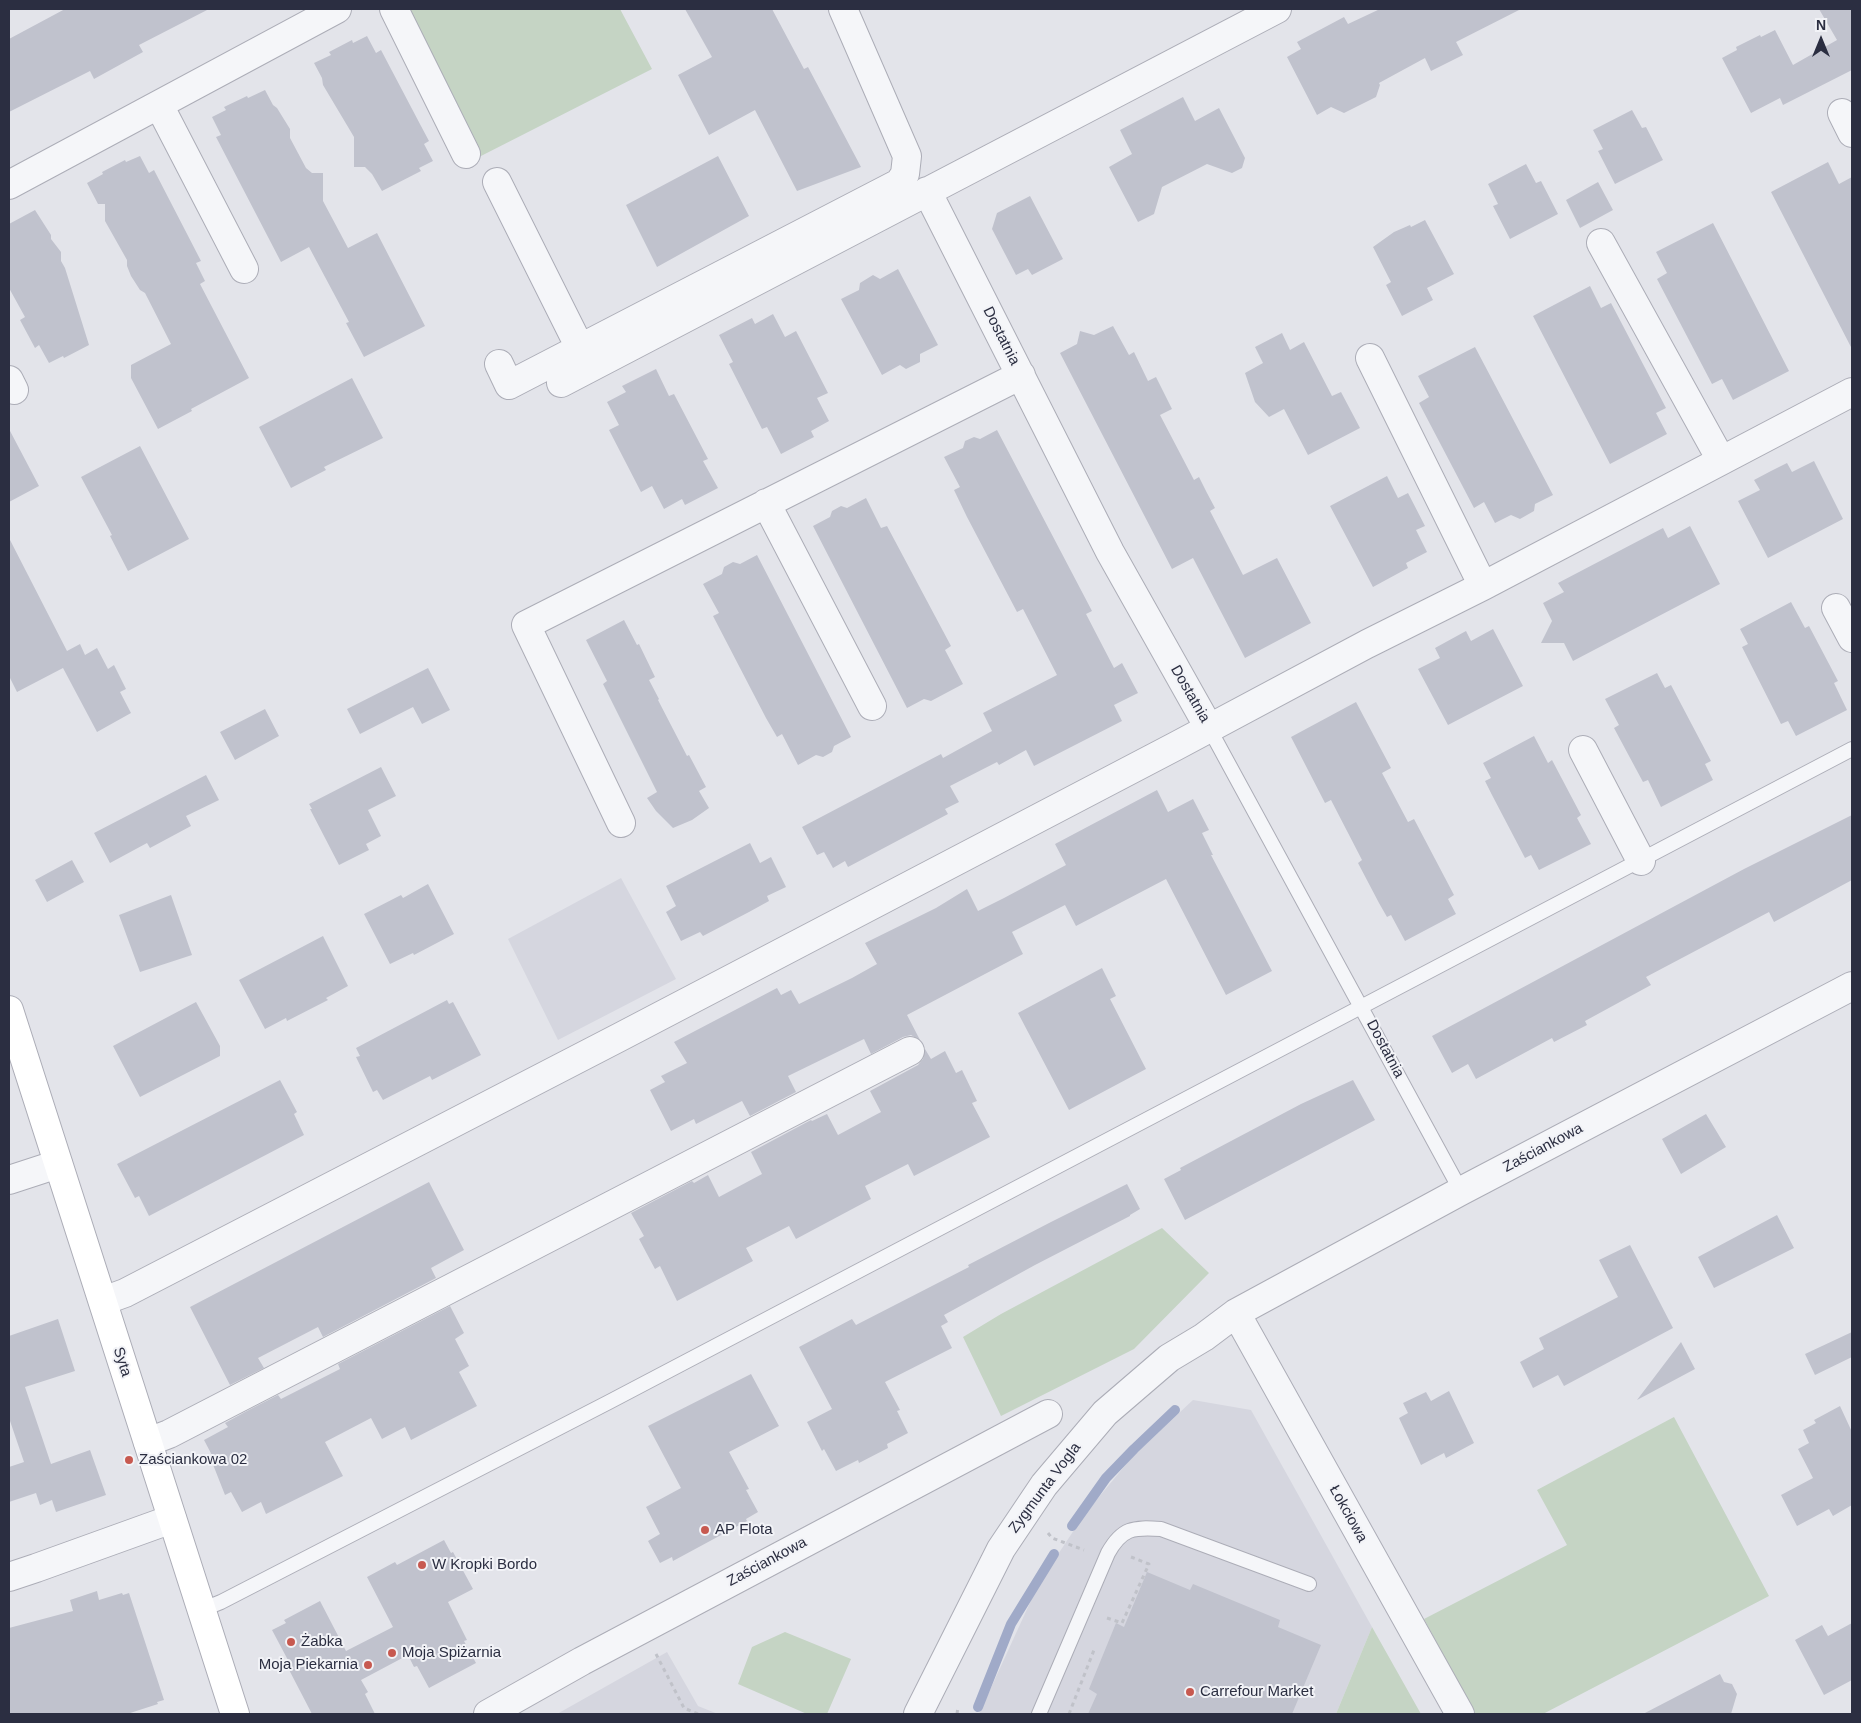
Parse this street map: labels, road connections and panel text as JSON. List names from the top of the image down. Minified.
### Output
{"streets":{"street":["Dostatnia","Zaściankowa","Syta","Zygmunta Vogla","Łokciowa"]},"crossings":[["Dostatnia","Zaściankowa"],["Zaściankowa","Zygmunta Vogla"],["Zaściankowa","Łokciowa"],["Zygmunta Vogla","Łokciowa"]],"places":["Zaściankowa 02","AP Flota","W Kropki Bordo","Żabka","Moja Spiżarnia","Moja Piekarnia","Carrefour Market"],"north":"top"}
